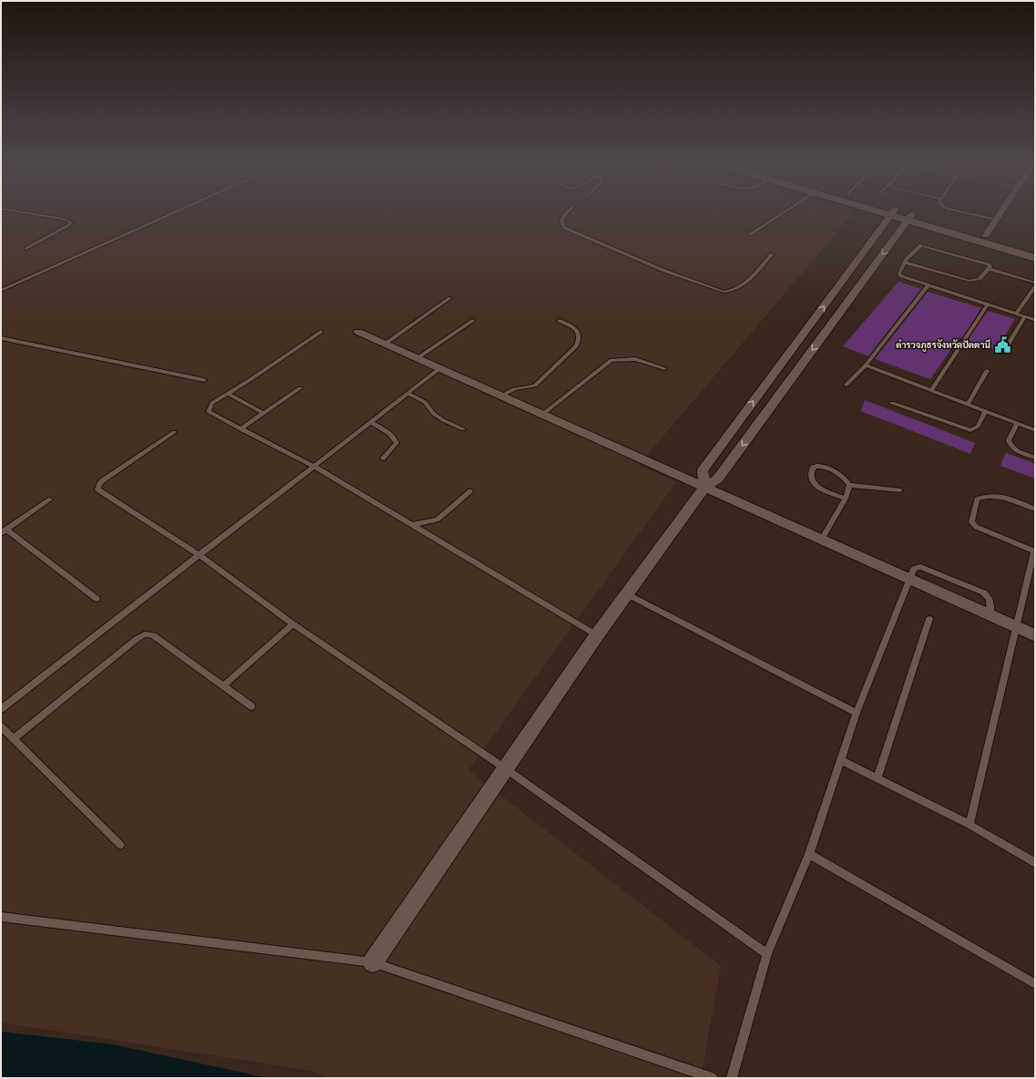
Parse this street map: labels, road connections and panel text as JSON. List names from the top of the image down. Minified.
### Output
{"places":{"public building":["ตำรวจภูธรจังหวัดปัตตานี"]}}
